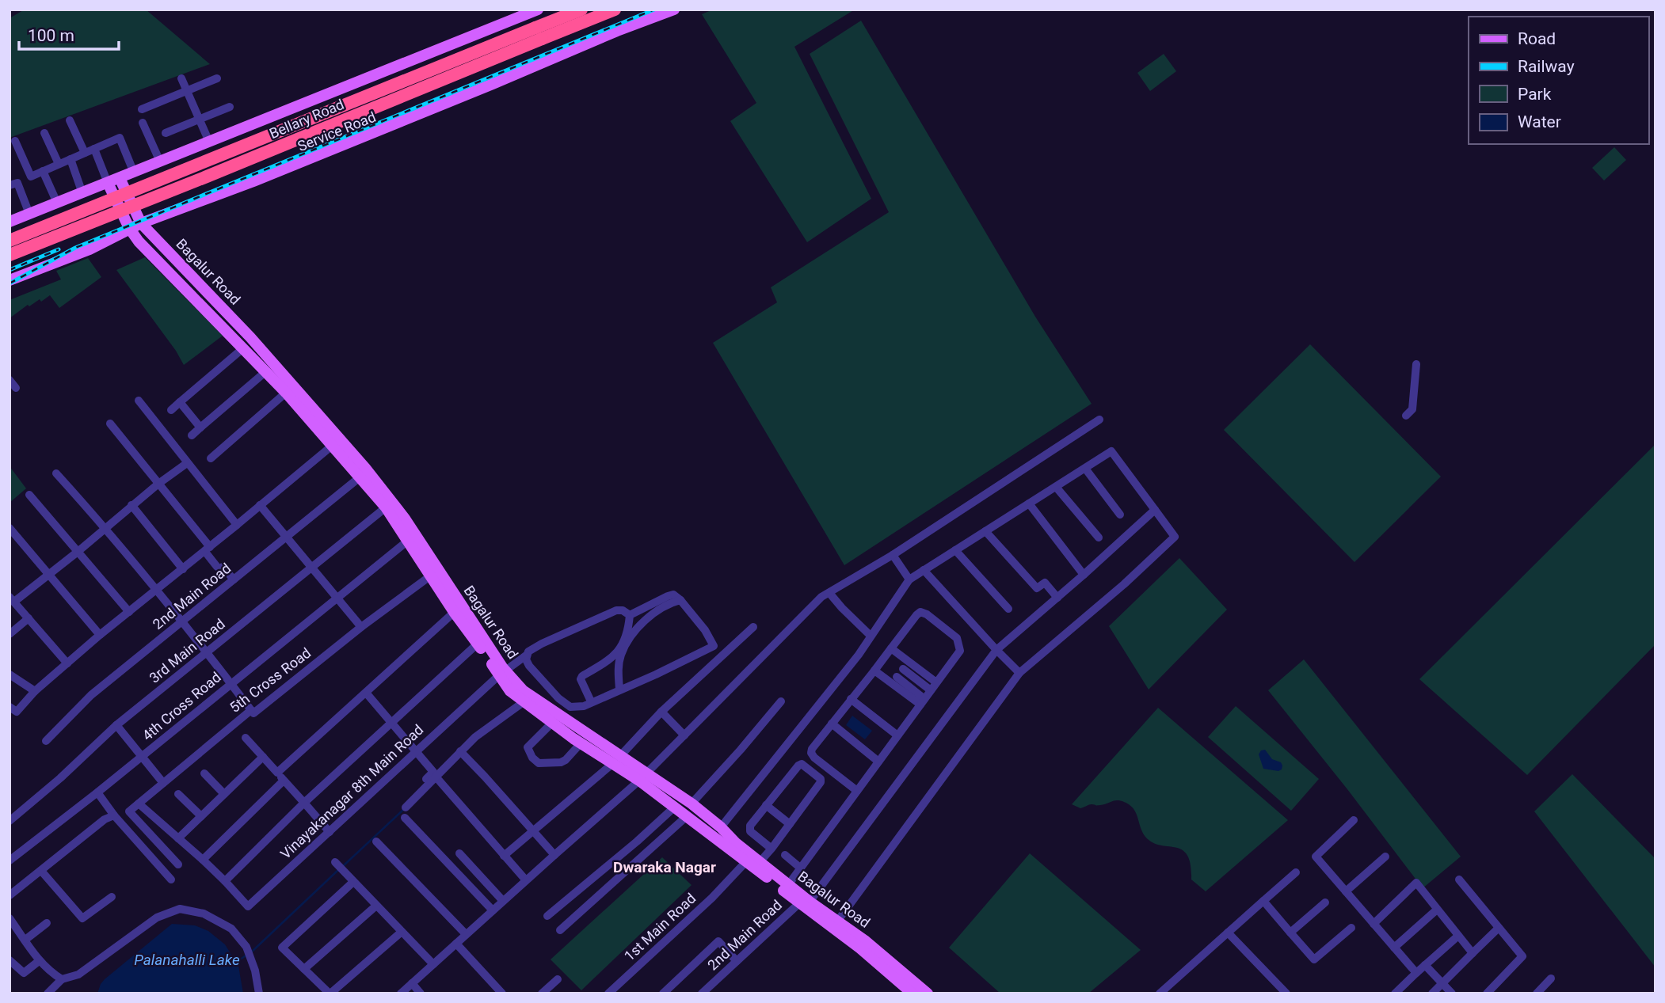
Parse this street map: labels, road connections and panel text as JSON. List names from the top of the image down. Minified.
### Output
{"streets":{"highway":["Bellary Road"],"main road":["Service Road","Bagalur Road"],"street":["2nd Main Road","3rd Main Road","5th Cross Road","4th Cross Road","Vinayakanagar 8th Main Road","1st Main Road"]},"crossings":[["Service Road","Bagalur Road"],["Bagalur Road","2nd Main Road"],["Bagalur Road","3rd Main Road"],["Bagalur Road","5th Cross Road"],["Bagalur Road","4th Cross Road"],["Bagalur Road","Vinayakanagar 8th Main Road"],["Bagalur Road","1st Main Road"]],"districts":["Dwaraka Nagar"],"water":["Palanahalli Lake"],"legend":["Road","Railway","Park","Water"],"scale_bar":"100 m"}
